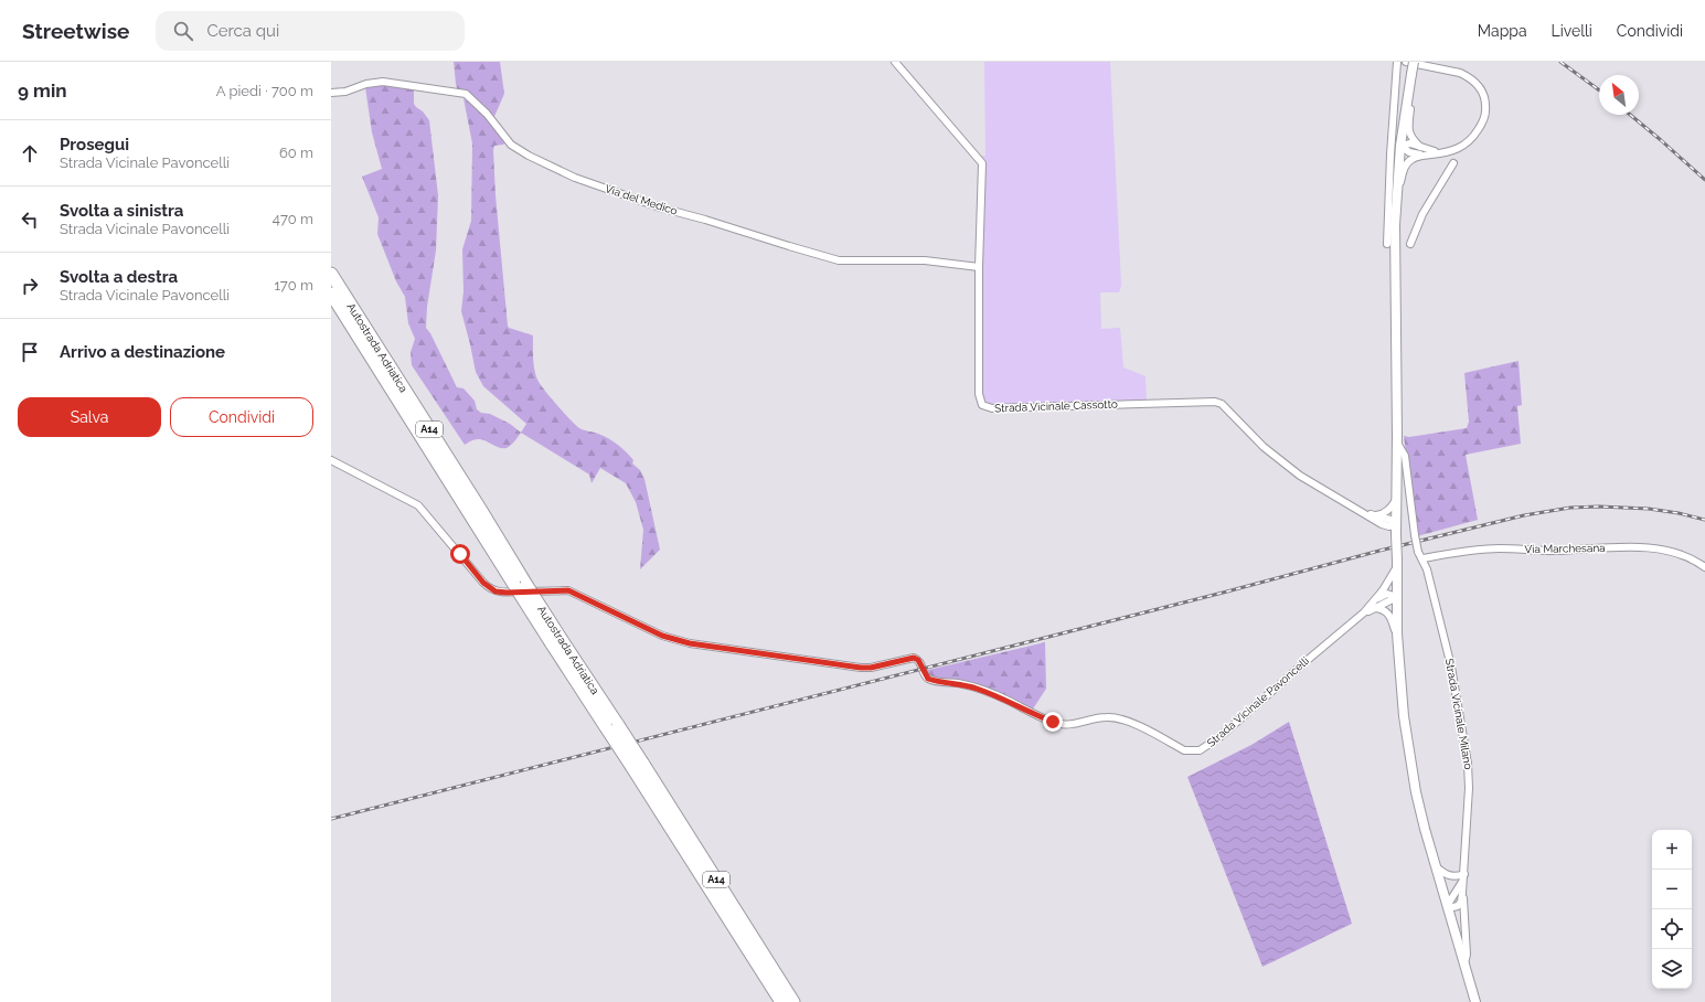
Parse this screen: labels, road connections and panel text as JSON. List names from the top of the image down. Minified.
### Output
{"streets":{"highway":["Autostrada Adriatica","A14"],"street":["Via del Medico","Strada Vicinale Cassotto","Via Marchesana","Strada Vicinale Pavoncelli","Strada Vicinale Milano"]},"crossings":[["Via del Medico","Strada Vicinale Cassotto"],["Via Marchesana","Strada Vicinale Milano"]],"north":"top left","page":{"header":"Streetwise","search":"Cerca qui","nav":["Mappa","Livelli","Condividi"],"heading":["9 min","A piedi · 700 m"],"list":[["Prosegui","Strada Vicinale Pavoncelli","60 m"],["Svolta a sinistra","Strada Vicinale Pavoncelli","470 m"],["Svolta a destra","Strada Vicinale Pavoncelli","170 m"],"Arrivo a destinazione"],"buttons":["Salva","Condividi"],"map_buttons":["+","−"]}}
